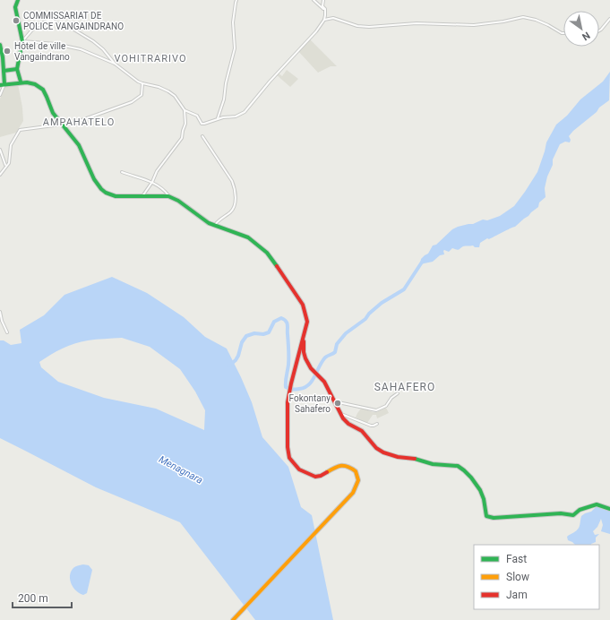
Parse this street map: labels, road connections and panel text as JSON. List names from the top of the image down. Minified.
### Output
{"districts":["VOHITRARIVO","AMPAHATELO","SAHAFERO"],"water":["Menagnara"],"places":["COMMISSARIAT DE POLICE VANGAINDRANO","Hôtel de ville Vangaindrano","Fokontany Sahafero"],"legend":["Fast","Slow","Jam"],"scale_bar":"200 m","north":"bottom right"}
